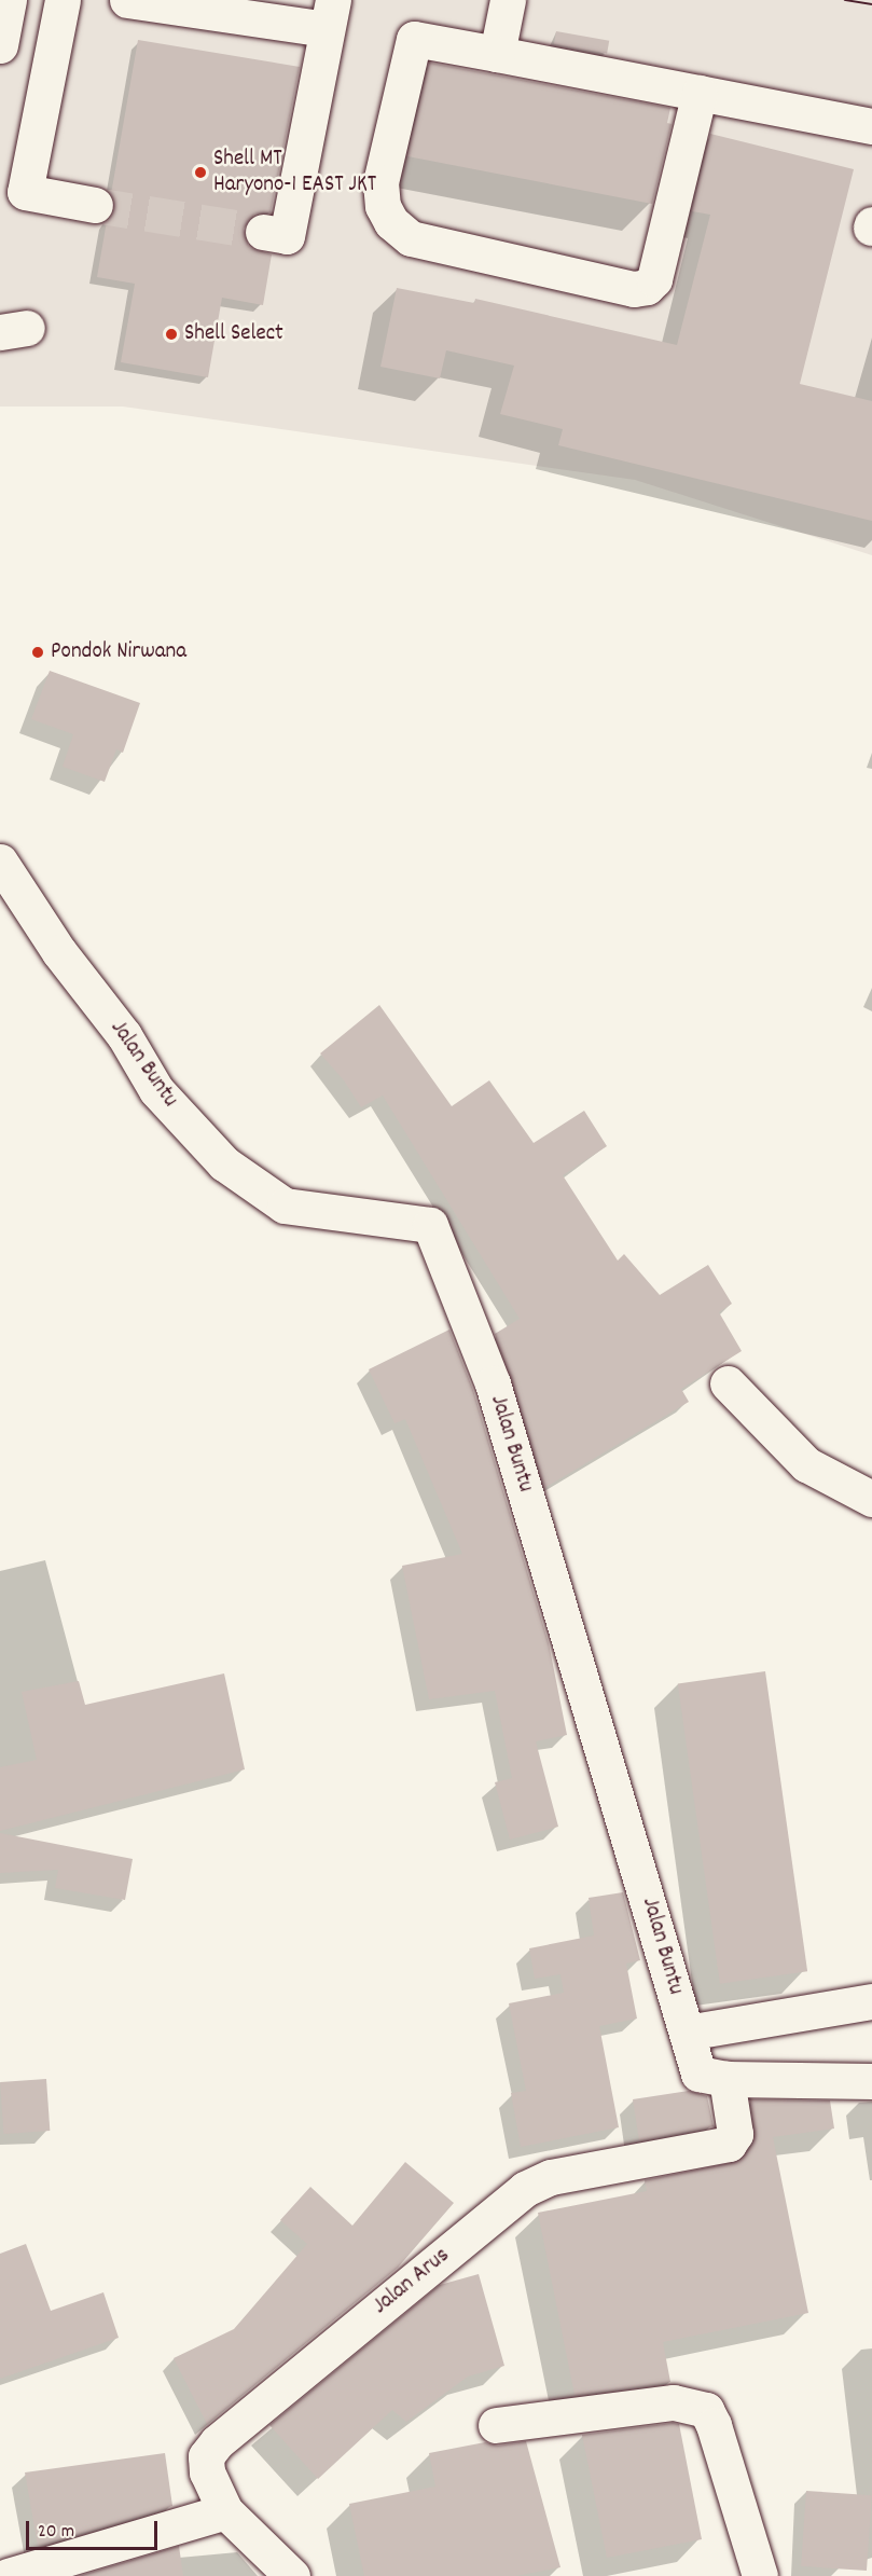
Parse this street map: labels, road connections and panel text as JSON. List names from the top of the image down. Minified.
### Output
{"streets":{"street":["Jalan Buntu","Jalan Arus"]},"crossings":[["Jalan Buntu","Jalan Arus"]],"places":["Shell MT Haryono-1 EAST JKT","Shell Select","Pondok Nirwana"],"scale_bar":"20 m"}
